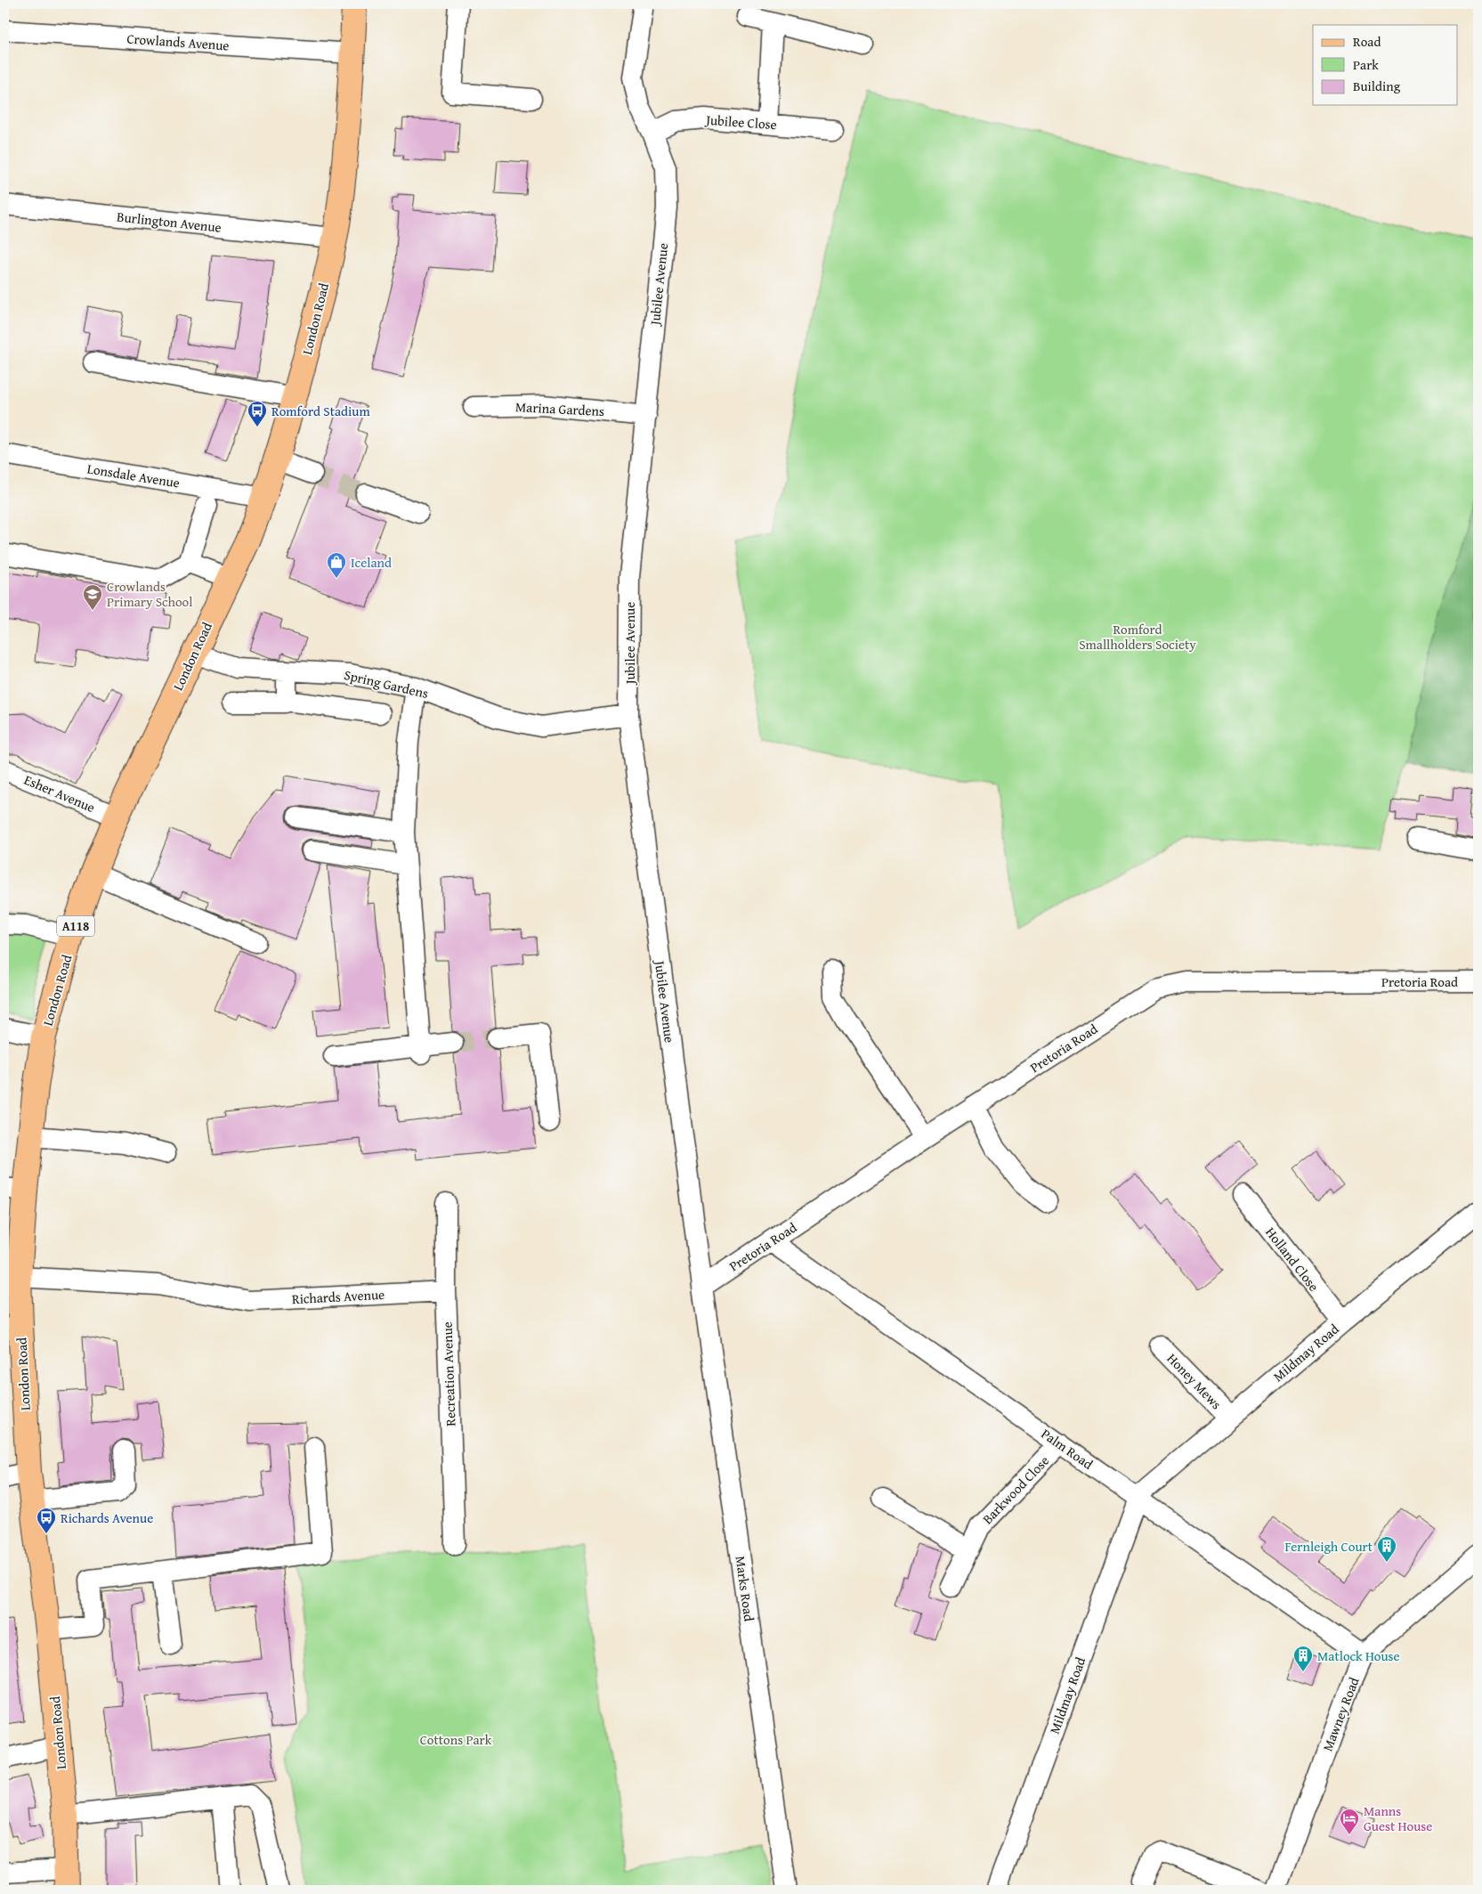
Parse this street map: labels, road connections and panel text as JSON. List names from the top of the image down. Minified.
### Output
{"streets":{"main road":["London Road","A118"],"street":["Crowlands Avenue","Jubilee Close","Burlington Avenue","Jubilee Avenue","Marina Gardens","Lonsdale Avenue","Spring Gardens","Esher Avenue","Pretoria Road","Holland Close","Richards Avenue","Mildmay Road","Recreation Avenue","Honey Mews","Palm Road","Barkwood Close","Marks Road","Mawney Road"]},"crossings":[["Crowlands Avenue","London Road"],["Jubilee Close","Jubilee Avenue"],["Burlington Avenue","London Road"],["Jubilee Avenue","Marina Gardens"],["Jubilee Avenue","Spring Gardens"],["Jubilee Avenue","Pretoria Road"],["Jubilee Avenue","Marks Road"],["London Road","Lonsdale Avenue"],["London Road","Spring Gardens"],["London Road","Esher Avenue"],["London Road","Richards Avenue"],["Pretoria Road","Palm Road"],["Pretoria Road","Marks Road"],["Holland Close","Mildmay Road"],["Richards Avenue","Recreation Avenue"],["Mildmay Road","Honey Mews"],["Mildmay Road","Palm Road"],["Palm Road","Barkwood Close"],["Palm Road","Mawney Road"]],"parks":["Romford Smallholders Society","Cottons Park"],"places":{"bus stop":["Romford Stadium","Richards Avenue"],"shop":["Iceland"],"school or university":["Crowlands Primary School"],"building":["Fernleigh Court","Matlock House"],"hotel":["Manns Guest House"]},"legend":["Road","Park","Building"]}
